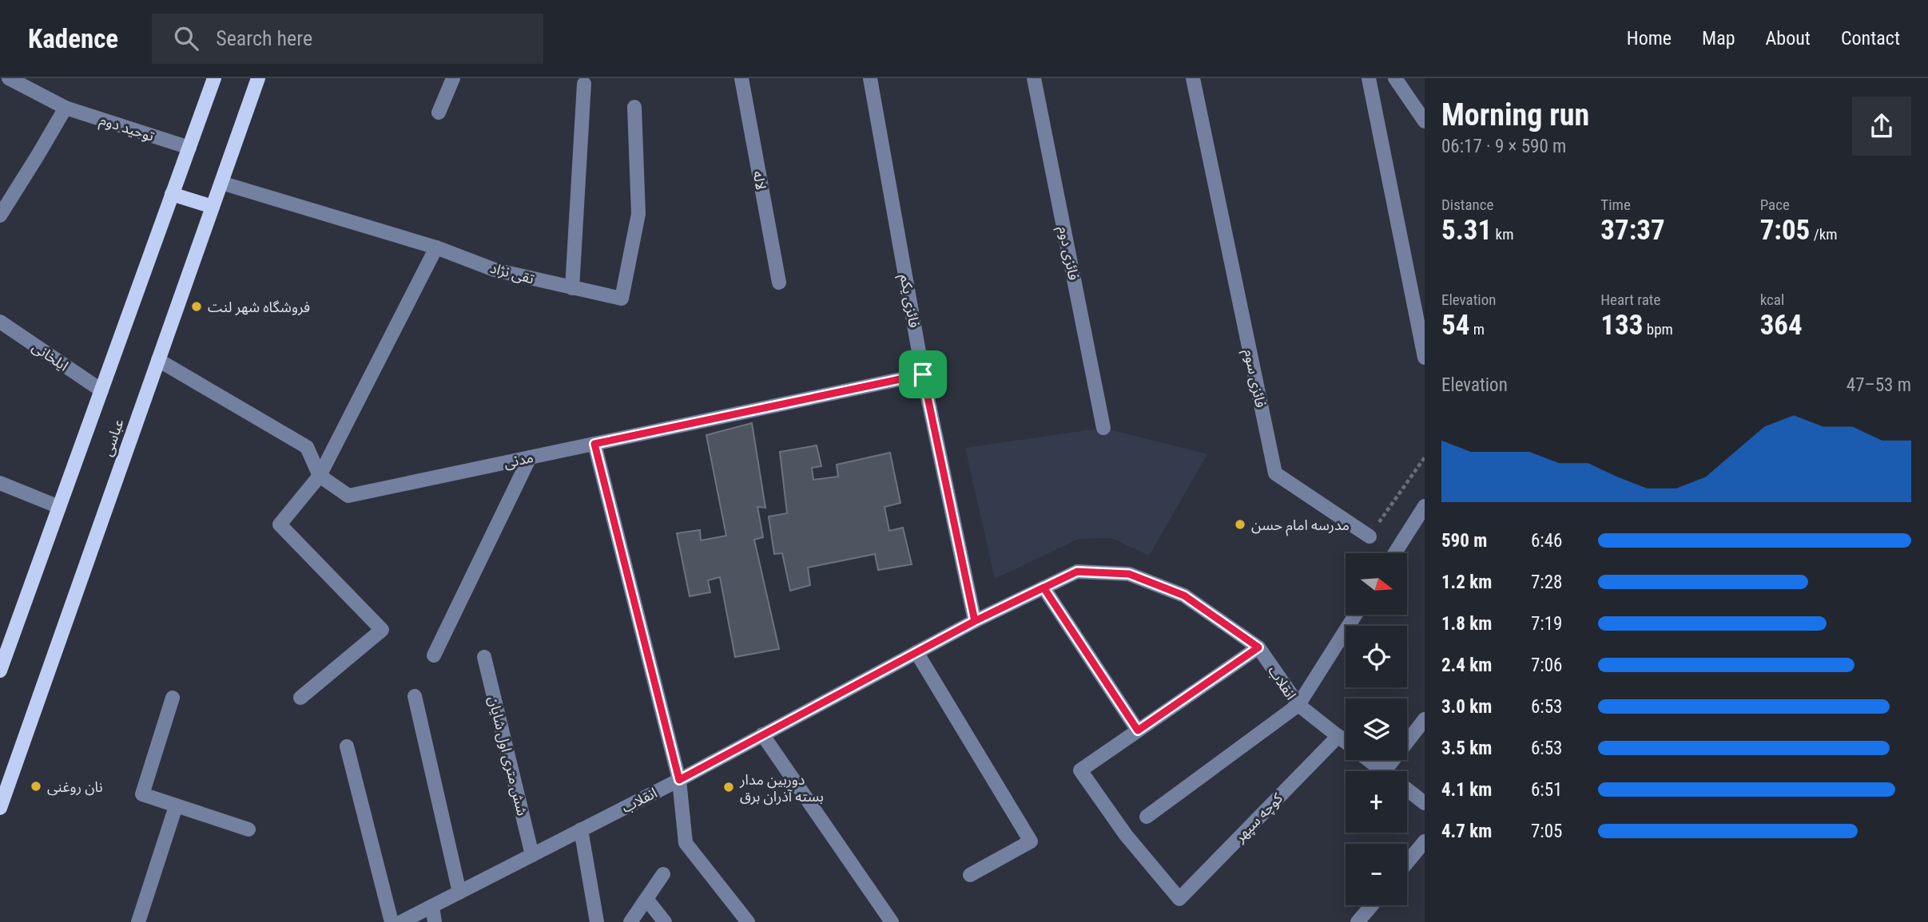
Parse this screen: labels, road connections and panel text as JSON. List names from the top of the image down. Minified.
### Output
{"streets":{"main road":["عباسى"],"street":["توحید دوم","لاله","فائزی دوم","تقی نژاد","فائزی یکم","ایلخانی","فائزی سوم","مدنی","انقلاب","شش متری اول شایان","کوچه سپهر"]},"crossings":[["توحید دوم","عباسى"],["تقی نژاد","عباسى"],["فائزی یکم","مدنی"],["فائزی یکم","انقلاب"],["ایلخانی","عباسى"],["انقلاب","شش متری اول شایان"],["انقلاب","کوچه سپهر"]],"places":["فروشگاه شهر لنت","مدرسه امام حسن","نان روغنی","دوربین مدار بسته آذران برق"],"north":"right","page":{"header":"Kadence","search":"Search here","nav":["Home","Map","About","Contact"],"heading":["Morning run","06:17 · 9 × 590 m"],"stats":[["Distance","5.31 km"],["Time","37:37"],["Pace","7:05 /km"],["Elevation","54 m"],["Heart rate","133 bpm"],["kcal","364"]],"chart":["Elevation","47–53 m"],"list":[{"name":"590 m","note":"6:46"},{"name":"1.2 km","note":"7:28"},{"name":"1.8 km","note":"7:19"},{"name":"2.4 km","note":"7:06"},{"name":"3.0 km","note":"6:53"},{"name":"3.5 km","note":"6:53"},{"name":"4.1 km","note":"6:51"},{"name":"4.7 km","note":"7:05"}],"map_buttons":["+","−"]}}
